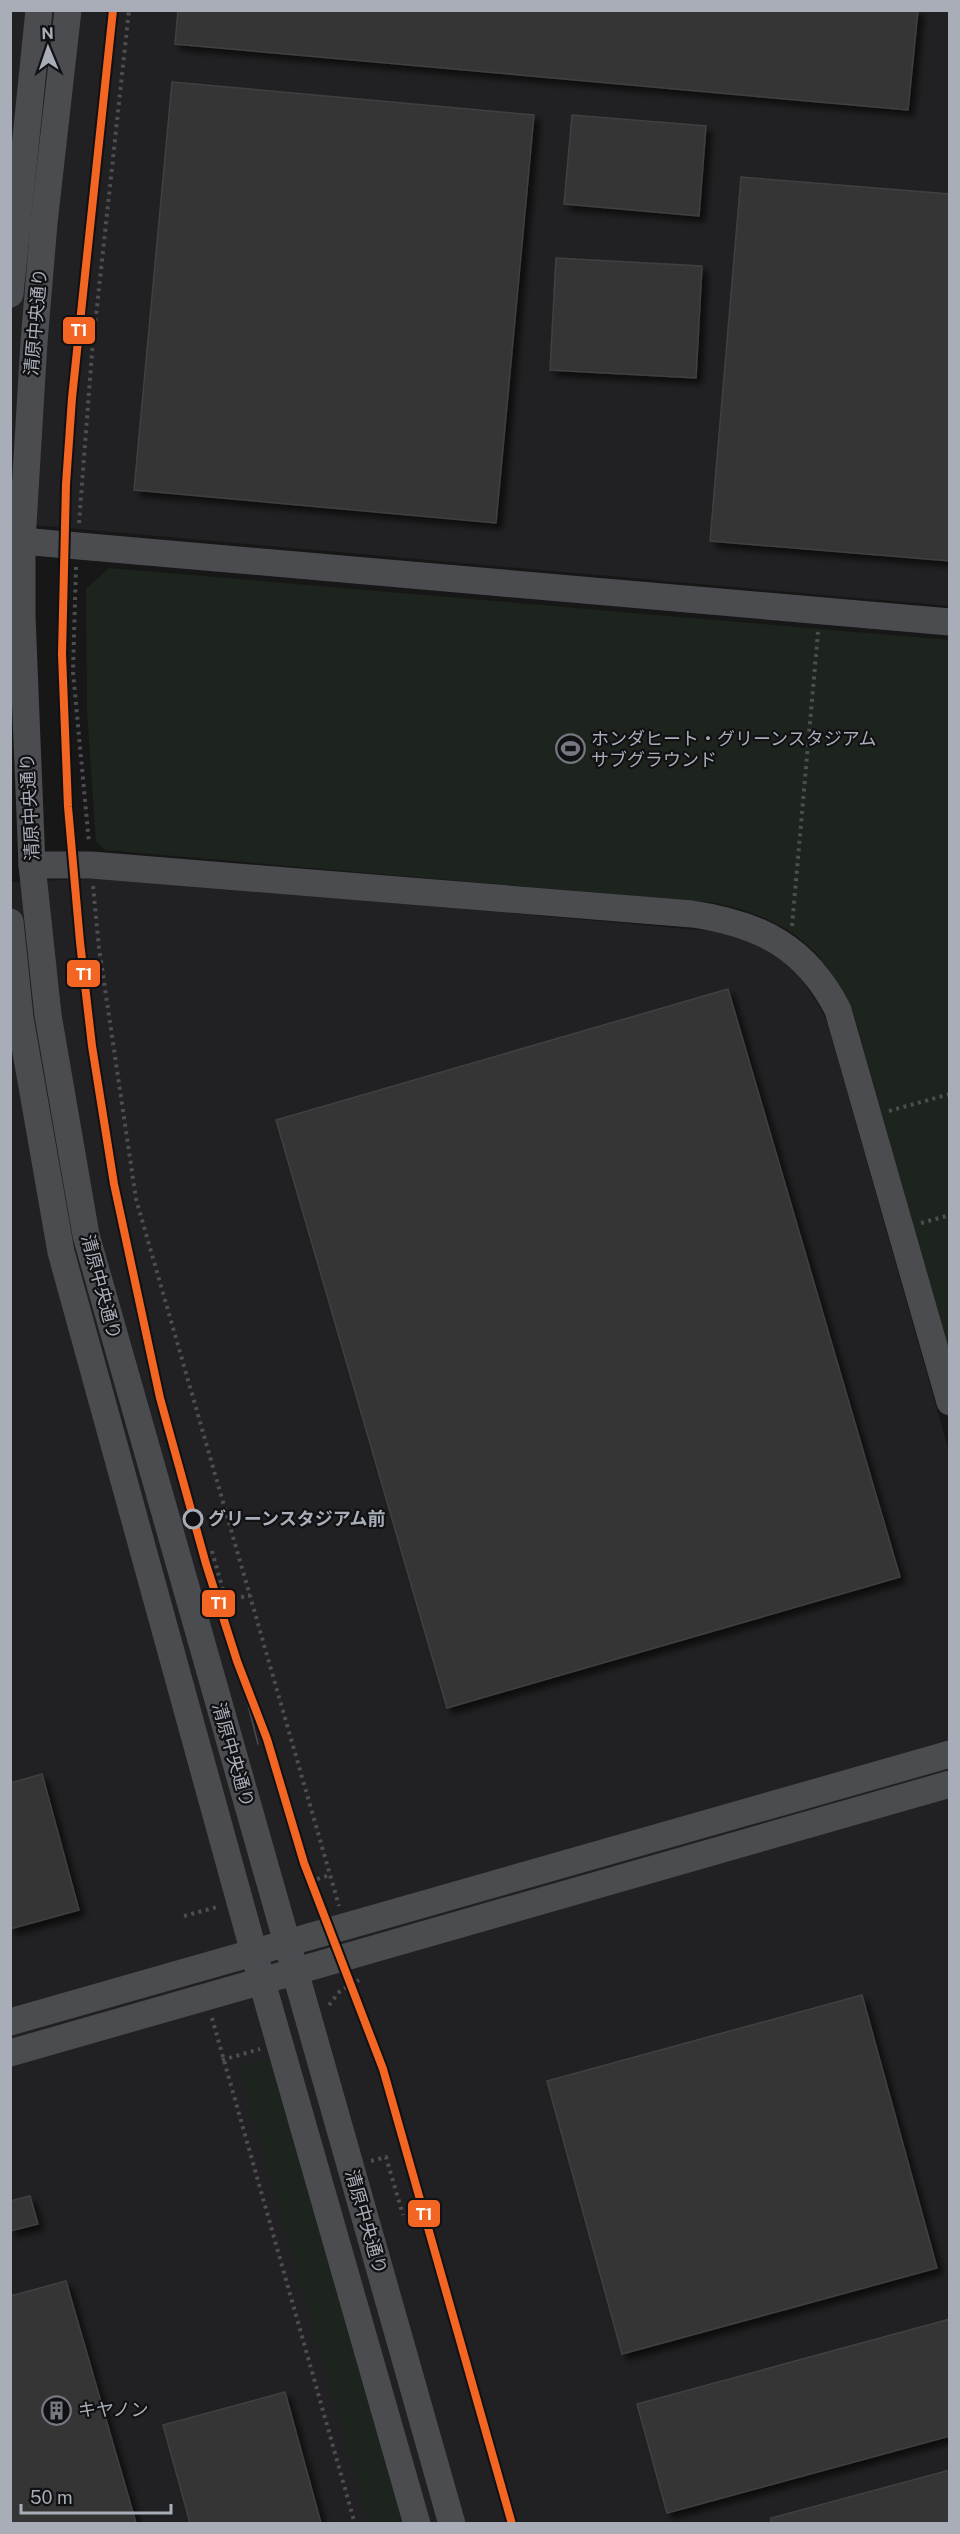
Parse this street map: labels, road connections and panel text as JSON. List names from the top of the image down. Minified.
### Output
{"streets":{"street":["清原中央通り"]},"places":{"sports":["ホンダヒート・グリーンスタジアム サブグラウンド"],"other":["グリーンスタジアム前"],"building":["キヤノン"]},"lines":["transit line T1"],"scale_bar":"50 m","north":"top"}
